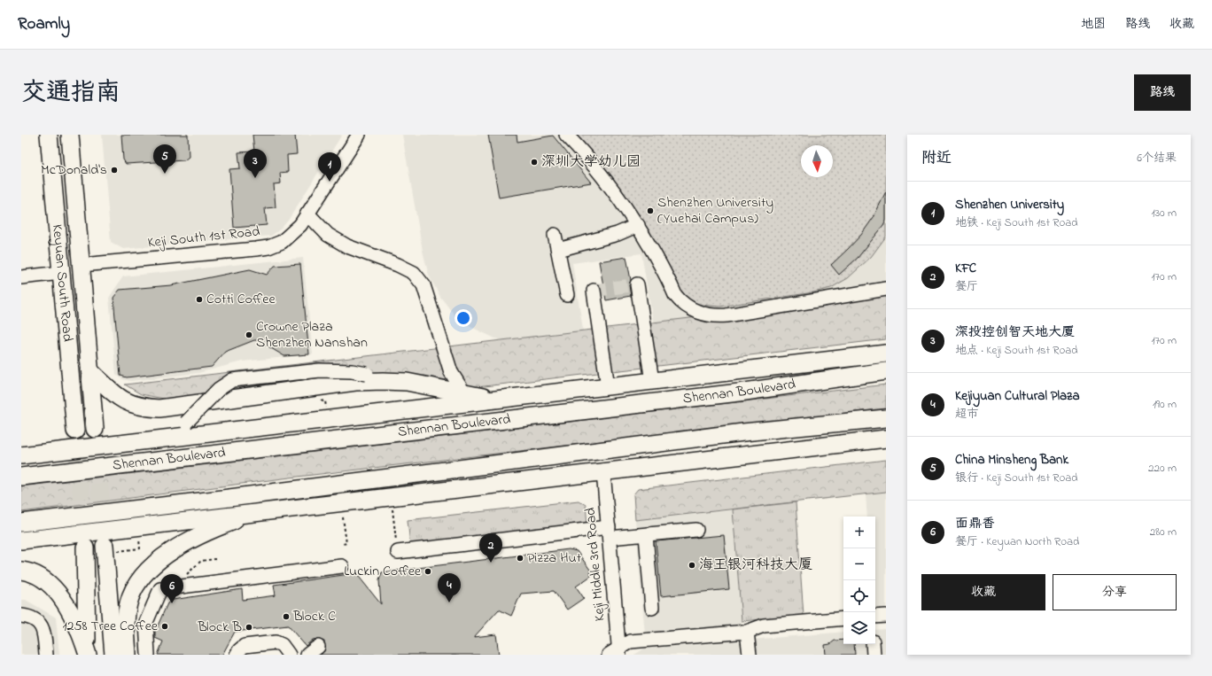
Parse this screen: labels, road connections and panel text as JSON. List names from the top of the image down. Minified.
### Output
{"streets":{"main road":["Keyuan South Road","Shennan Boulevard"],"street":["Keji South 1st Road","Keji Middle 3rd Road"]},"crossings":[["Keji South 1st Road","Keyuan South Road"]],"places":["深圳大学幼儿园","McDonald's","Shenzhen University (Yuehai Campus)","Cotti Coffee","Crowne Plaza Shenzhen Nanshan","Pizza Hut","海王银河科技大厦","Luckin Coffee","Block C","1258 Tree Coffee","Block B"],"north":"bottom","page":{"header":"Roamly","nav":["地图","路线","收藏"],"title":"交通指南","buttons":["路线",["收藏","分享"]],"heading":["附近","6个结果"],"pins":["5","3","1","2","4","6"],"list":[{"mark":"1","name":"Shenzhen University","note":"地铁 · Keji South 1st Road","value":"130 m"},{"mark":"2","name":"KFC","note":"餐厅","value":"170 m"},{"mark":"3","name":"深投控创智天地大厦","note":"地点 · Keji South 1st Road","value":"170 m"},{"mark":"4","name":"Kejiyuan Cultural Plaza","note":"超市","value":"190 m"},{"mark":"5","name":"China Minsheng Bank","note":"银行 · Keji South 1st Road","value":"220 m"},{"mark":"6","name":"面鼎香","note":"餐厅 · Keyuan North Road","value":"280 m"}],"map_buttons":["+","−"]}}
